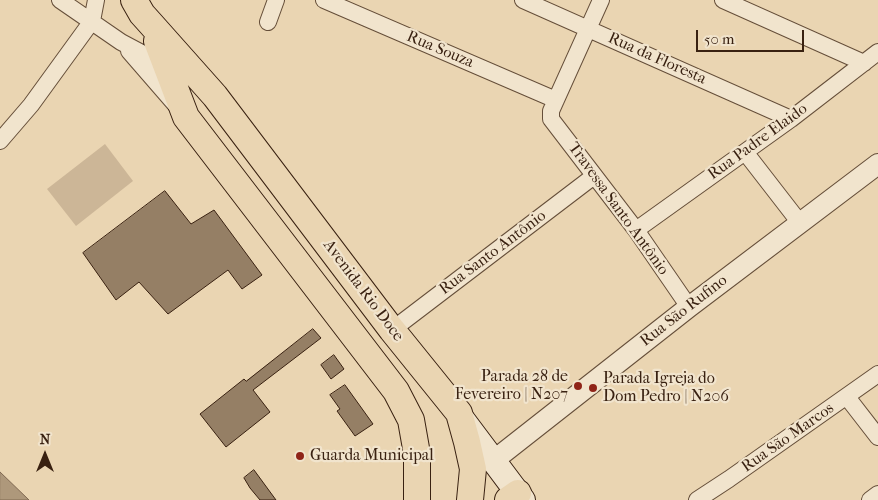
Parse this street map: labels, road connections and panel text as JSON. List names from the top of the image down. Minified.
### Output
{"streets":{"main road":["Avenida Rio Doce"],"street":["Rua Souza","Rua da Floresta","Rua Padre Elaido","Travessa Santo Antônio","Rua Santo Antônio","Rua São Rufino","Rua São Marcos"]},"crossings":[["Rua Souza","Travessa Santo Antônio"],["Rua da Floresta","Rua Padre Elaido"],["Rua Padre Elaido","Travessa Santo Antônio"],["Travessa Santo Antônio","Rua Santo Antônio"],["Travessa Santo Antônio","Rua São Rufino"],["Rua Santo Antônio","Avenida Rio Doce"]],"places":["Parada 28 de Fevereiro | N207","Parada Igreja do Dom Pedro | N206","Guarda Municipal"],"scale_bar":"50 m","north":"top"}
